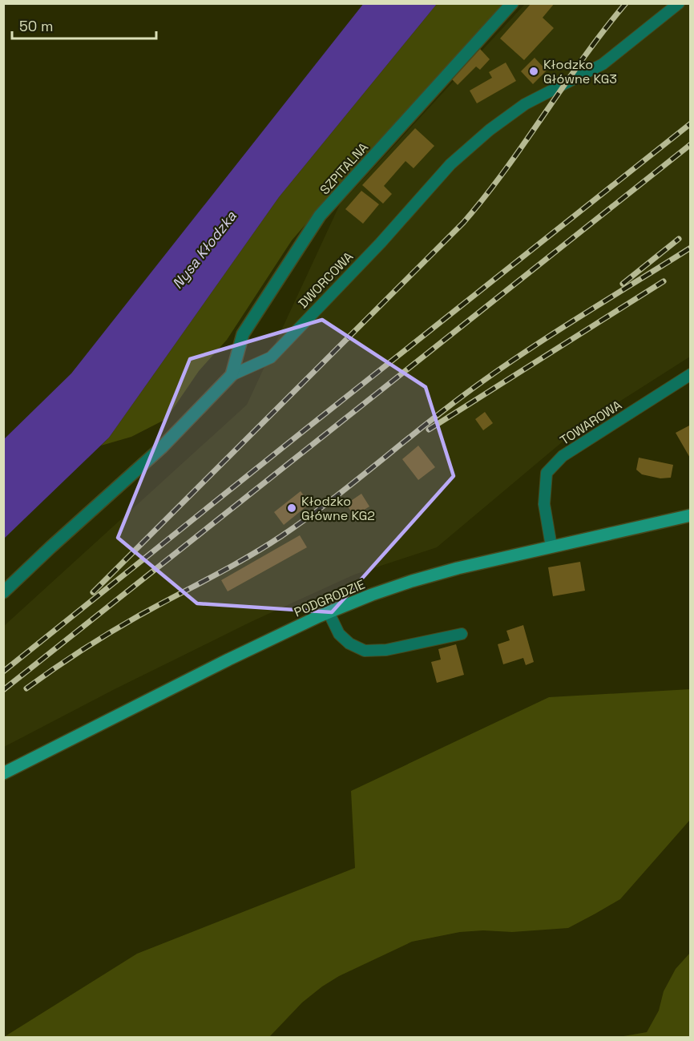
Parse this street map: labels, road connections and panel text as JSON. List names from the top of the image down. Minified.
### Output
{"streets":{"main road":["PODGRODZIE"],"street":["SZPITALNA","DWORCOWA"],"lane":["TOWAROWA"]},"crossings":[["SZPITALNA","DWORCOWA"],["TOWAROWA","PODGRODZIE"]],"water":["Nysa Kłodzka"],"places":["Kłodzko Główne KG3","Kłodzko Główne KG2"],"scale_bar":"50 m"}
